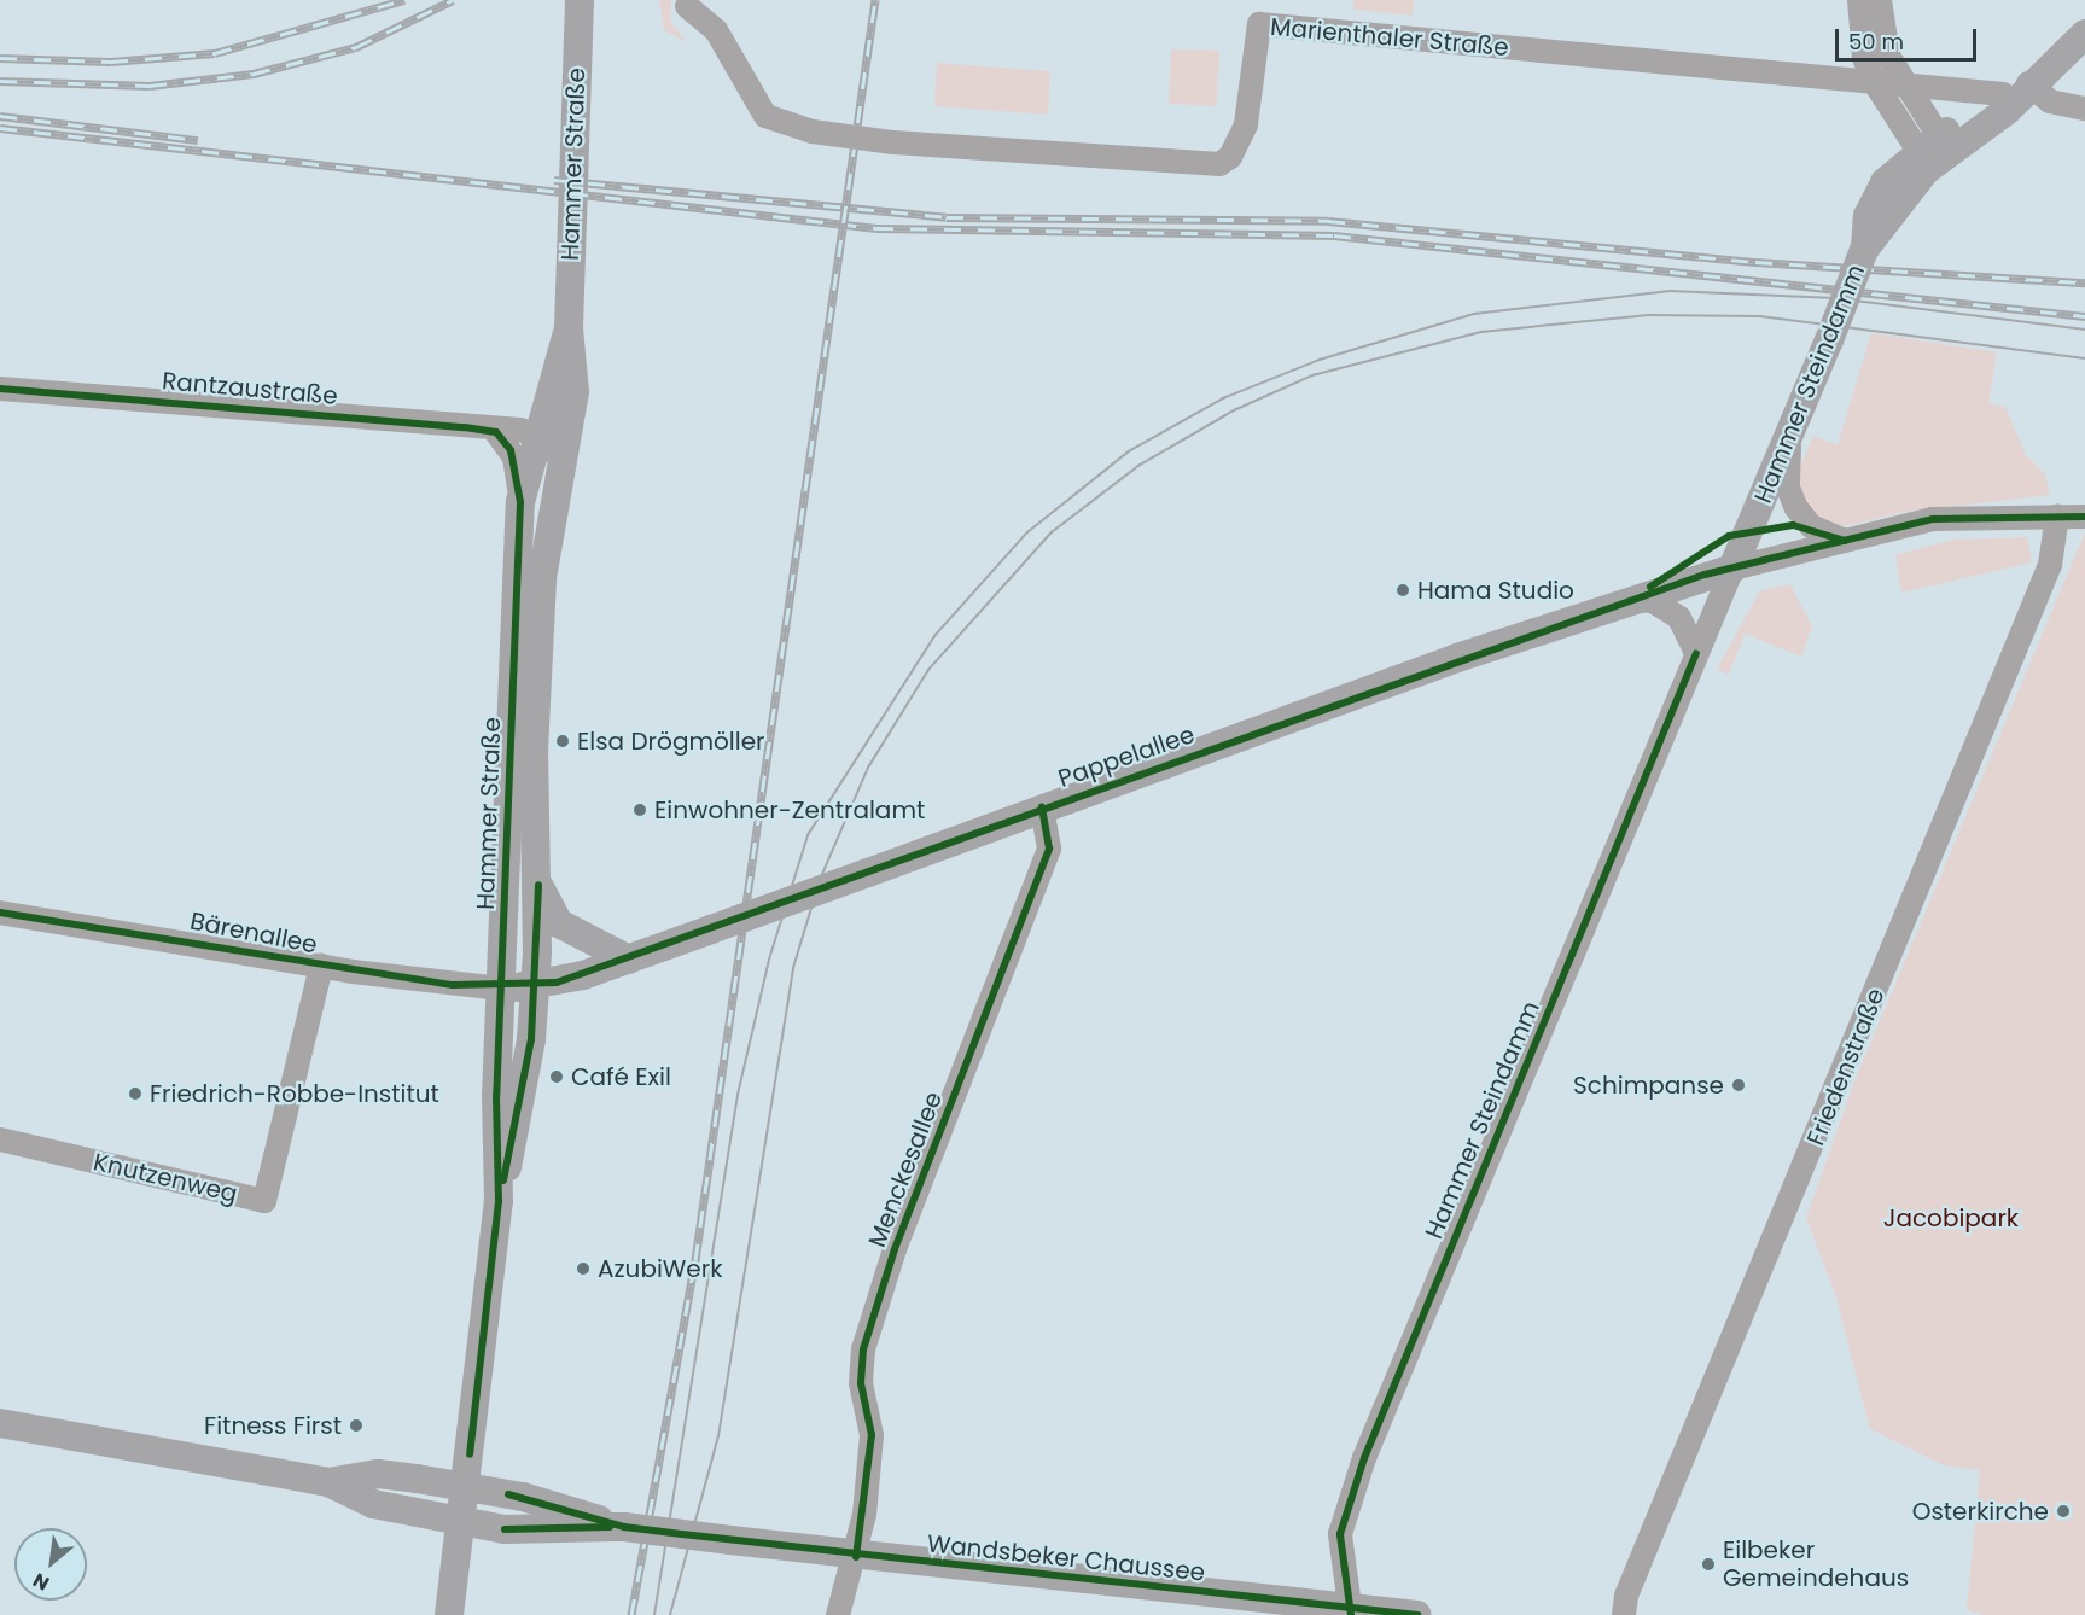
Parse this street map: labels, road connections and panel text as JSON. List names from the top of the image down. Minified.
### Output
{"streets":{"main road":["Hammer Straße","Hammer Steindamm","Pappelallee","Wandsbeker Chaussee"],"street":["Marienthaler Straße","Rantzaustraße","Bärenallee","Friedenstraße","Menckesallee","Knutzenweg"]},"crossings":[["Marienthaler Straße","Hammer Steindamm"],["Hammer Straße","Rantzaustraße"],["Hammer Straße","Pappelallee"],["Hammer Straße","Bärenallee"],["Hammer Steindamm","Pappelallee"],["Hammer Steindamm","Wandsbeker Chaussee"],["Pappelallee","Bärenallee"],["Pappelallee","Menckesallee"],["Bärenallee","Knutzenweg"],["Menckesallee","Wandsbeker Chaussee"]],"parks":["Jacobipark"],"places":["Hama Studio","Elsa Drögmöller","Einwohner-Zentralamt","Café Exil","Schimpanse","Friedrich-Robbe-Institut","AzubiWerk","Fitness First","Osterkirche","Eilbeker Gemeindehaus"],"scale_bar":"50 m","north":"bottom left"}
